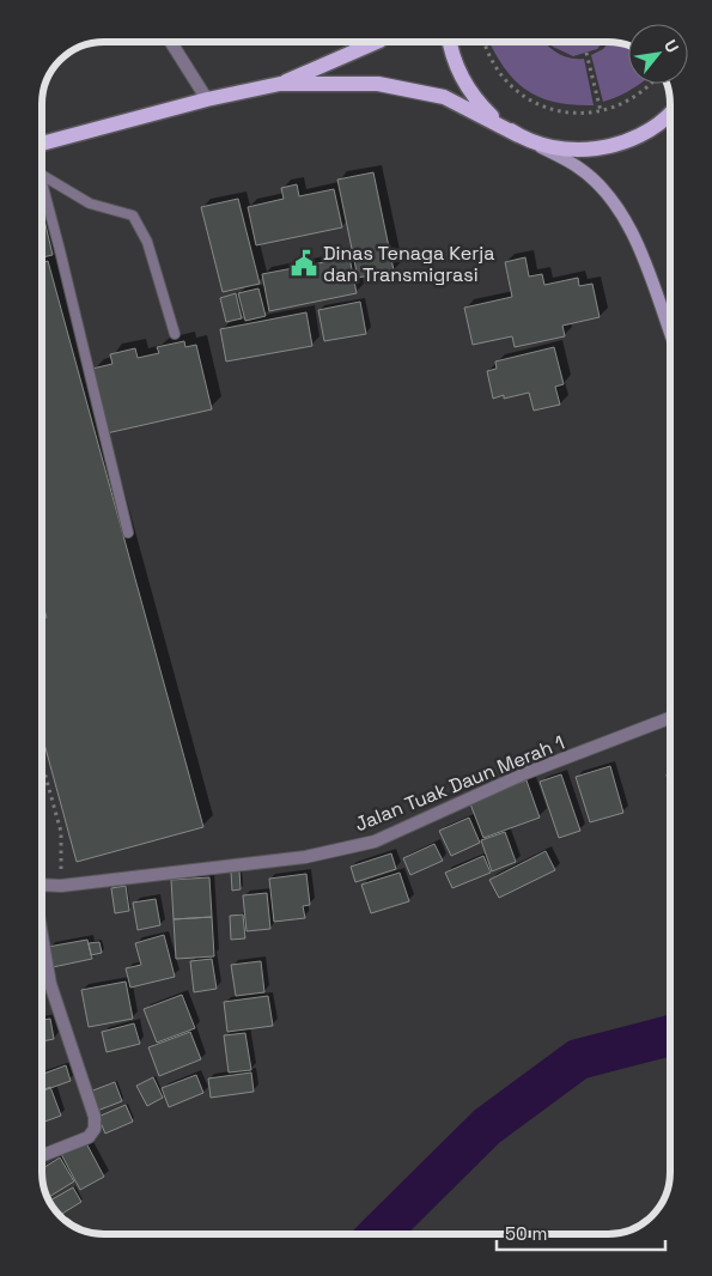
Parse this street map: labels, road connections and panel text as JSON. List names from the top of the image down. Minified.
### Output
{"streets":{"street":["Jalan Tuak Daun Merah 1"]},"places":{"public building":["Dinas Tenaga Kerja dan Transmigrasi"]},"scale_bar":"50 m","north":"top right"}
